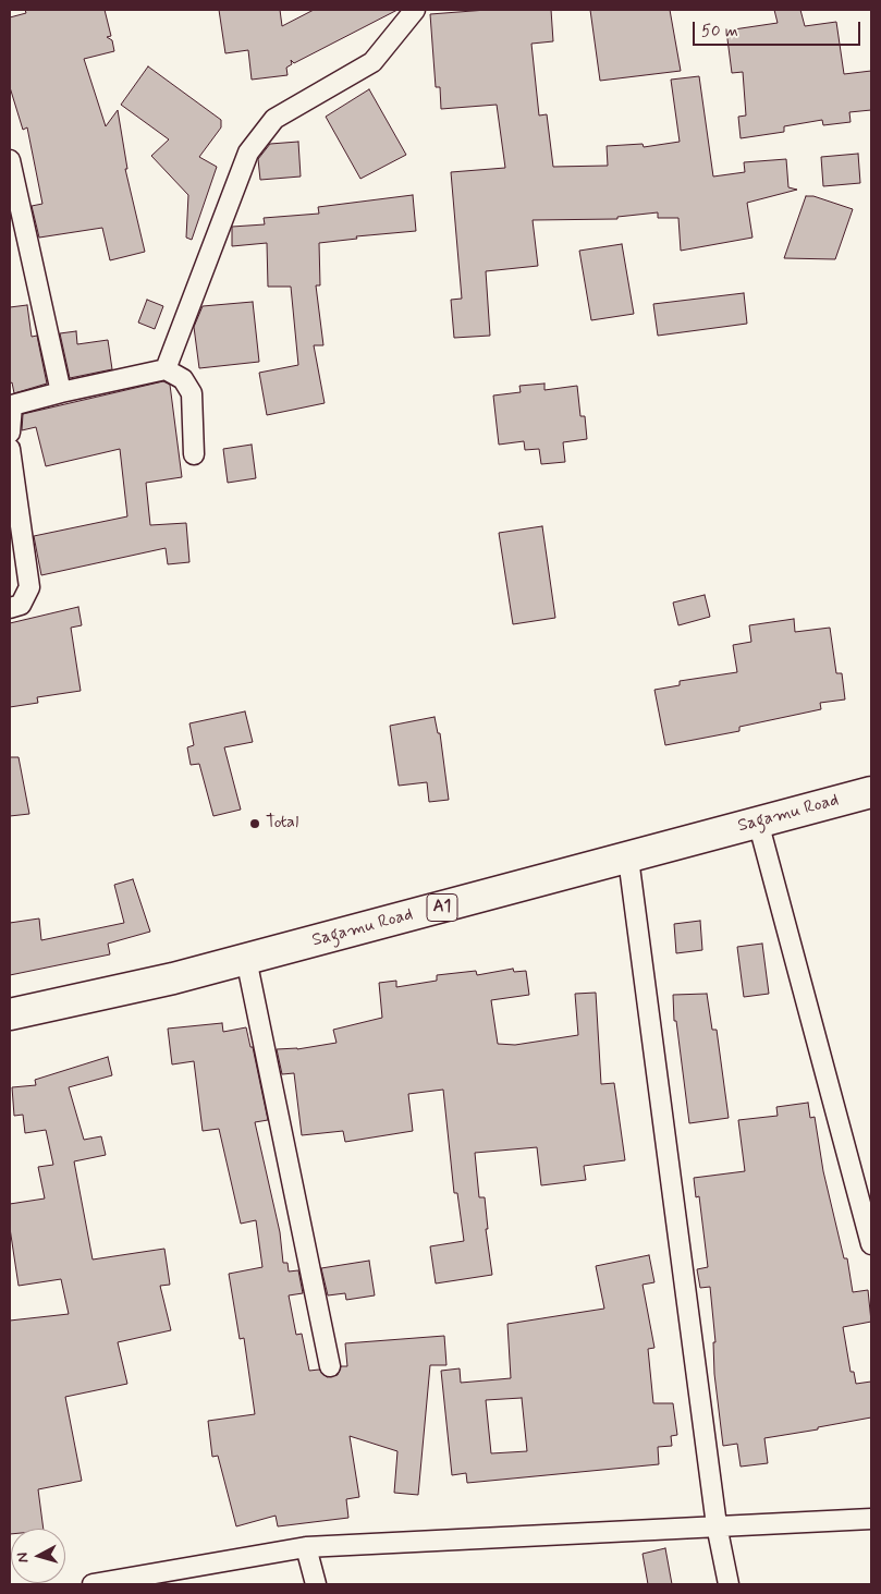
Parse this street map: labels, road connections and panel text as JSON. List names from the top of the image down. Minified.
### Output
{"streets":{"highway":["Sagamu Road","A1"]},"places":["Total"],"scale_bar":"50 m","north":"left"}
